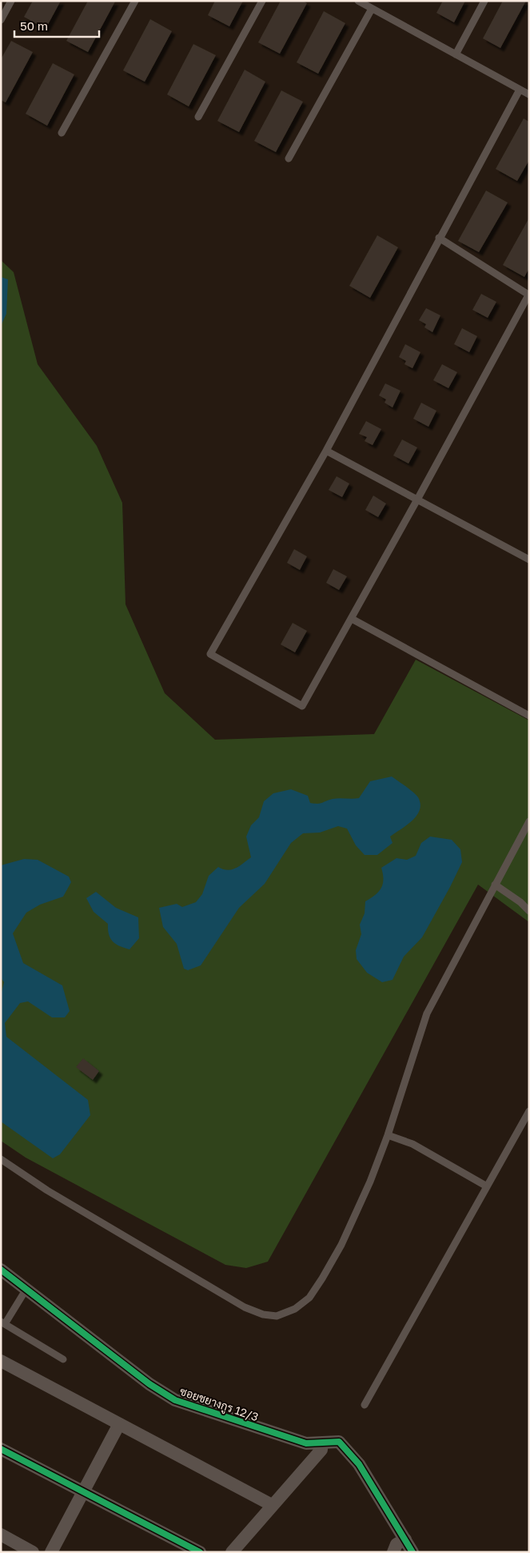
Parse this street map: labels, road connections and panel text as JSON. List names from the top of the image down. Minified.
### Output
{"streets":{"street":["ซอยชยางกูร 12/3"]},"scale_bar":"50 m"}
